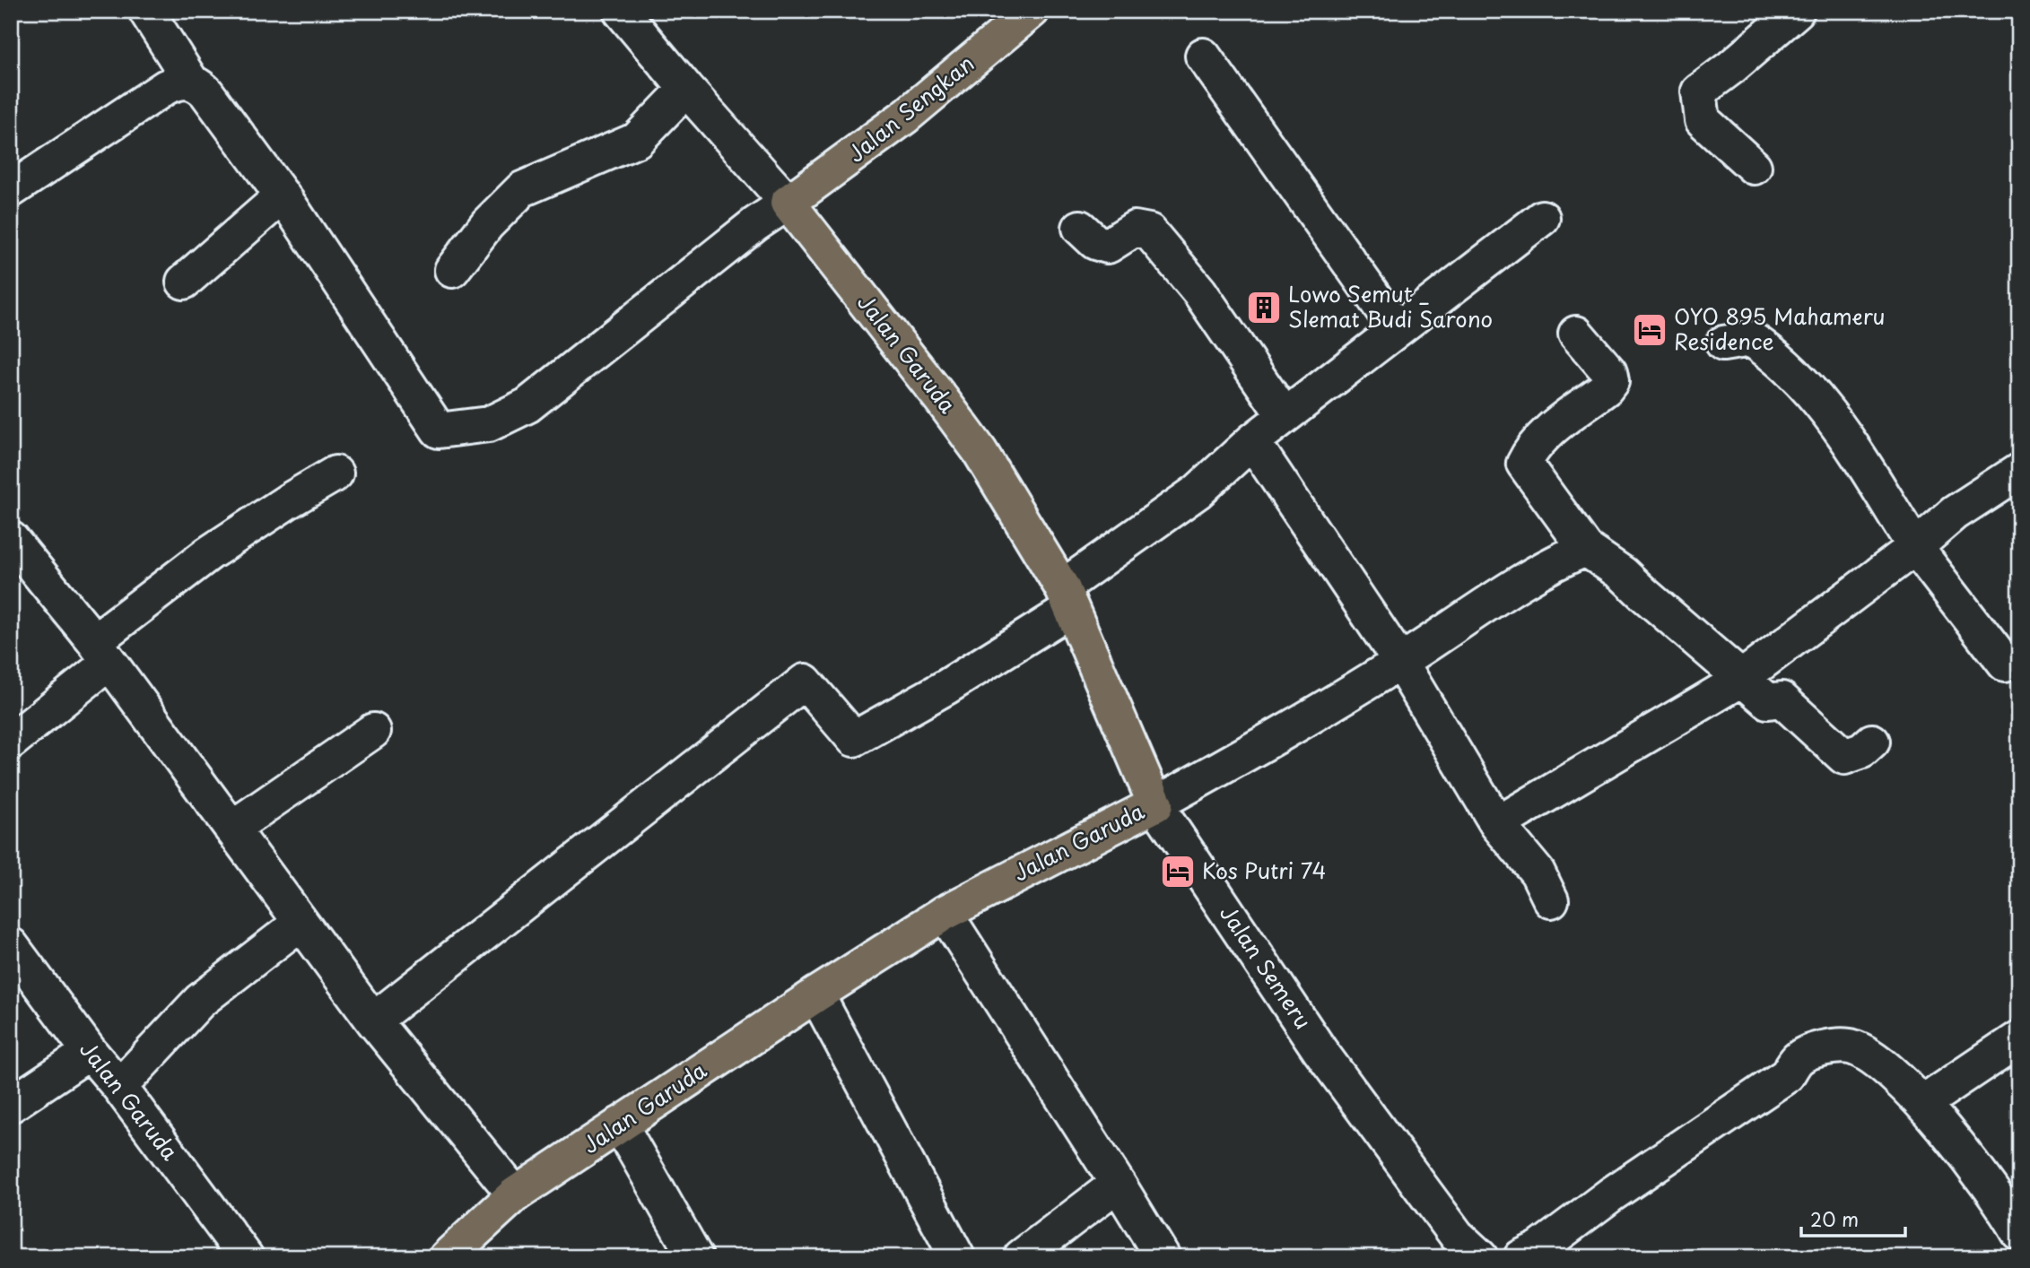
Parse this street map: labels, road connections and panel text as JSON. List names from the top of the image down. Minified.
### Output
{"streets":{"main road":["Jalan Sengkan","Jalan Garuda"],"street":["Jalan Semeru"]},"crossings":[["Jalan Sengkan","Jalan Garuda"],["Jalan Garuda","Jalan Semeru"]],"places":{"building":["Lowo Semut _ Slemat Budi Sarono"],"hotel":["OYO 895 Mahameru Residence","Kos Putri 74"]},"scale_bar":"20 m"}
